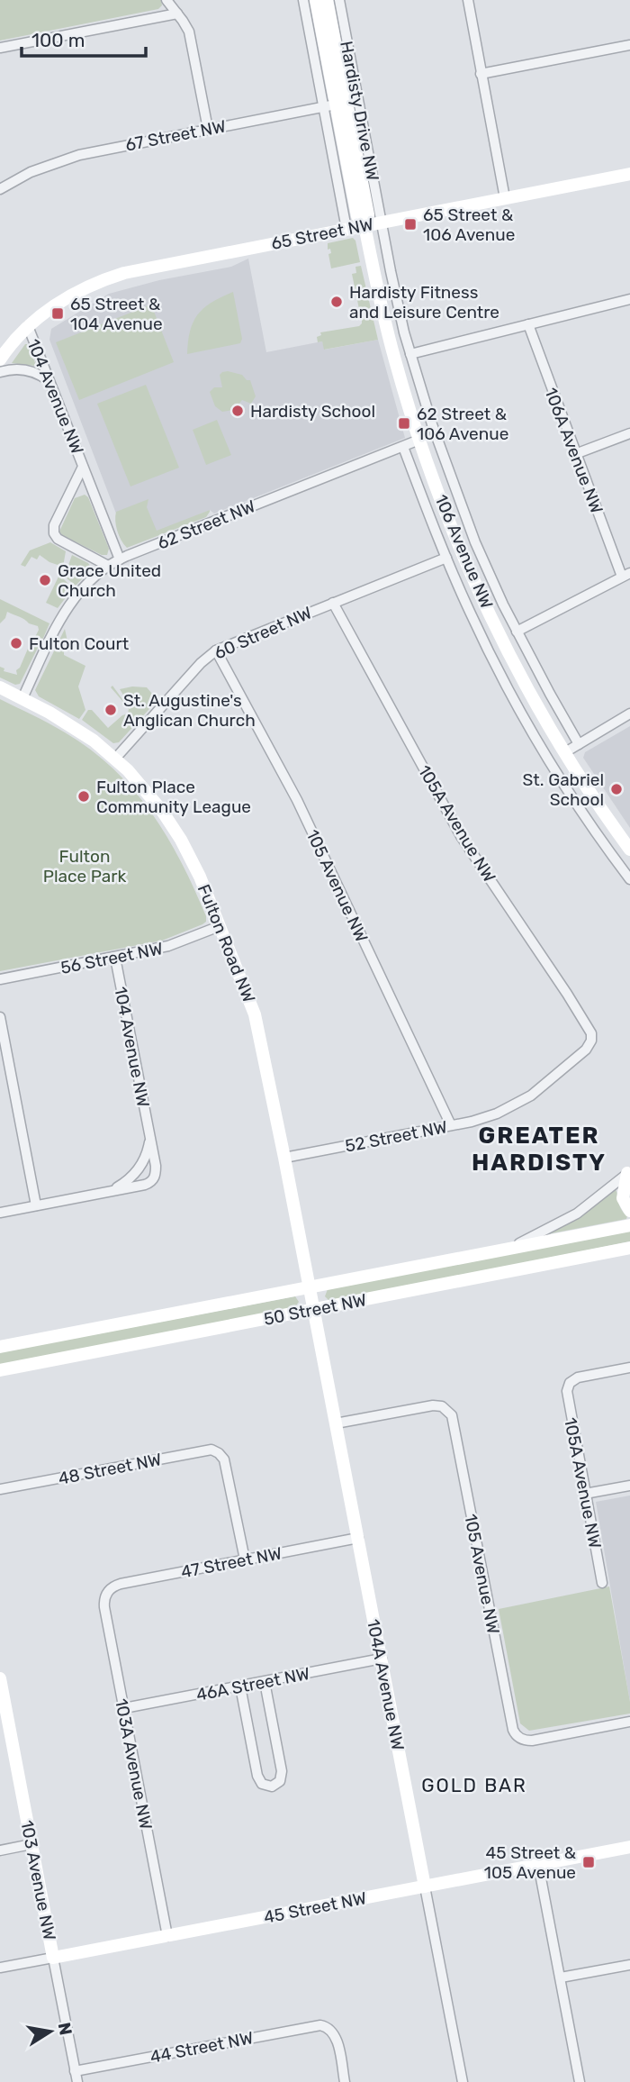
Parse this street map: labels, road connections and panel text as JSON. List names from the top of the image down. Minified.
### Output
{"streets":{"street":["Hardisty Drive NW","67 Street NW","65 Street NW","104 Avenue NW","106A Avenue NW","62 Street NW","106 Avenue NW","60 Street NW","105A Avenue NW","105 Avenue NW","Fulton Road NW","56 Street NW","52 Street NW","50 Street NW","48 Street NW","47 Street NW","46A Street NW","104A Avenue NW","103A Avenue NW","103 Avenue NW","45 Street NW","44 Street NW"]},"crossings":[["Hardisty Drive NW","67 Street NW"],["Hardisty Drive NW","65 Street NW"],["Hardisty Drive NW","106 Avenue NW"],["67 Street NW","106 Avenue NW"],["65 Street NW","104 Avenue NW"],["65 Street NW","106 Avenue NW"],["104 Avenue NW","62 Street NW"],["104 Avenue NW","56 Street NW"],["62 Street NW","106 Avenue NW"],["62 Street NW","Fulton Road NW"],["106 Avenue NW","60 Street NW"],["60 Street NW","105A Avenue NW"],["60 Street NW","105 Avenue NW"],["60 Street NW","Fulton Road NW"],["105A Avenue NW","52 Street NW"],["105 Avenue NW","52 Street NW"],["105 Avenue NW","104A Avenue NW"],["Fulton Road NW","56 Street NW"],["Fulton Road NW","52 Street NW"],["Fulton Road NW","50 Street NW"],["Fulton Road NW","104A Avenue NW"],["50 Street NW","104A Avenue NW"],["48 Street NW","47 Street NW"],["47 Street NW","104A Avenue NW"],["47 Street NW","103A Avenue NW"],["46A Street NW","104A Avenue NW"],["46A Street NW","103A Avenue NW"],["104A Avenue NW","45 Street NW"],["103A Avenue NW","45 Street NW"],["103 Avenue NW","45 Street NW"],["103 Avenue NW","44 Street NW"]],"districts":["GREATER HARDISTY","GOLD BAR"],"parks":["Fulton Place Park"],"places":{"transit":["65 Street & 106 Avenue","65 Street & 104 Avenue","62 Street & 106 Avenue","45 Street & 105 Avenue"],"other":["Hardisty Fitness and Leisure Centre","Hardisty School","Grace United Church","Fulton Court","St. Augustine's Anglican Church","St. Gabriel School","Fulton Place Community League"]},"scale_bar":"100 m","north":"right"}
